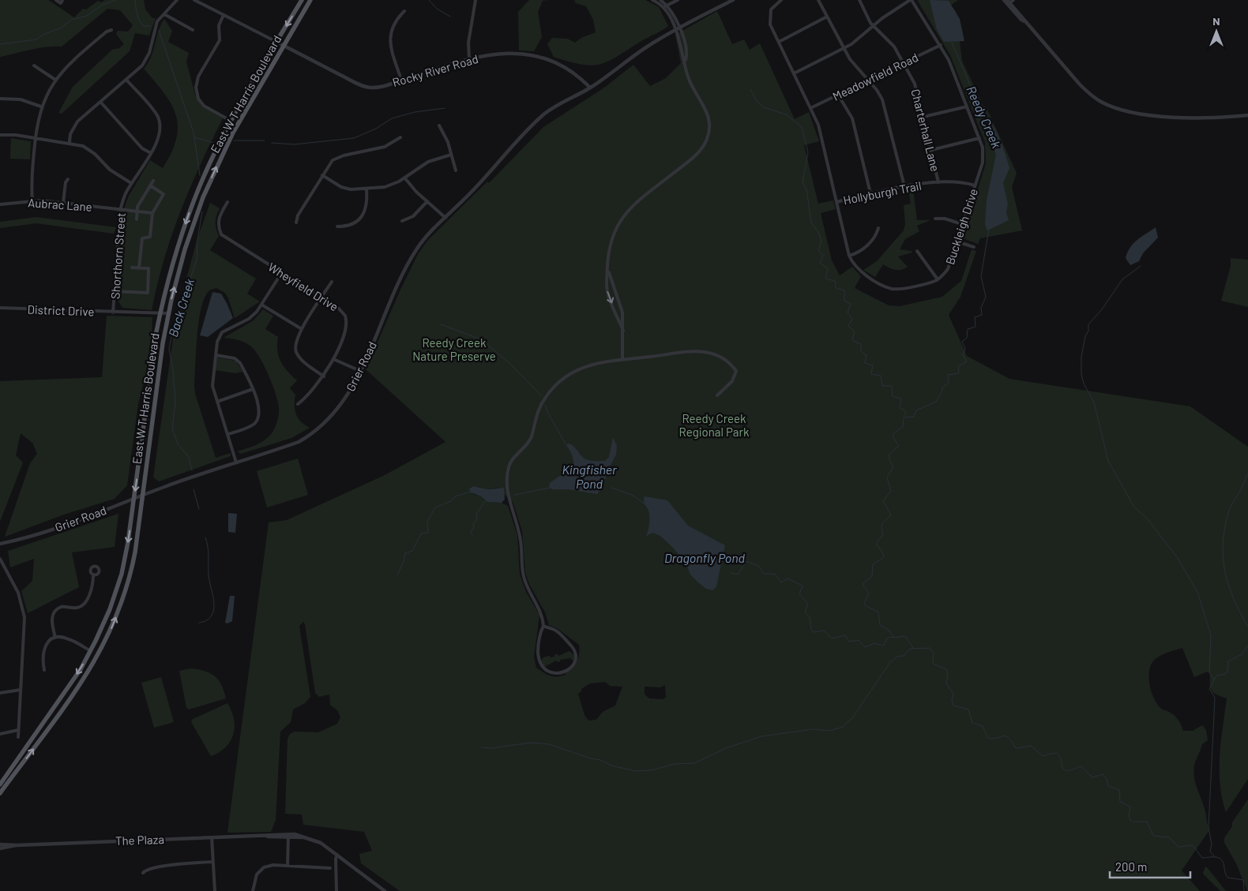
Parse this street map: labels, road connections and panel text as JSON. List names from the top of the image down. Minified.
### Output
{"streets":{"main road":["East W T Harris Boulevard"],"street":["Rocky River Road","Meadowfield Road","Charterhall Lane","Hollyburgh Trail","Aubrac Lane","Buckleigh Drive","Shorthorn Street","Wheyfield Drive","District Drive","Grier Road","The Plaza"]},"crossings":[["Rocky River Road","East W T Harris Boulevard"],["Rocky River Road","Grier Road"],["Meadowfield Road","Charterhall Lane"],["Meadowfield Road","Buckleigh Drive"],["East W T Harris Boulevard","District Drive"],["East W T Harris Boulevard","Grier Road"],["Charterhall Lane","Hollyburgh Trail"],["Hollyburgh Trail","Buckleigh Drive"],["Aubrac Lane","Shorthorn Street"],["Shorthorn Street","District Drive"]],"water":["Reedy Creek","Back Creek","Kingfisher Pond","Dragonfly Pond"],"parks":["Reedy Creek Nature Preserve","Reedy Creek Regional Park"],"scale_bar":"200 m","north":"top"}
